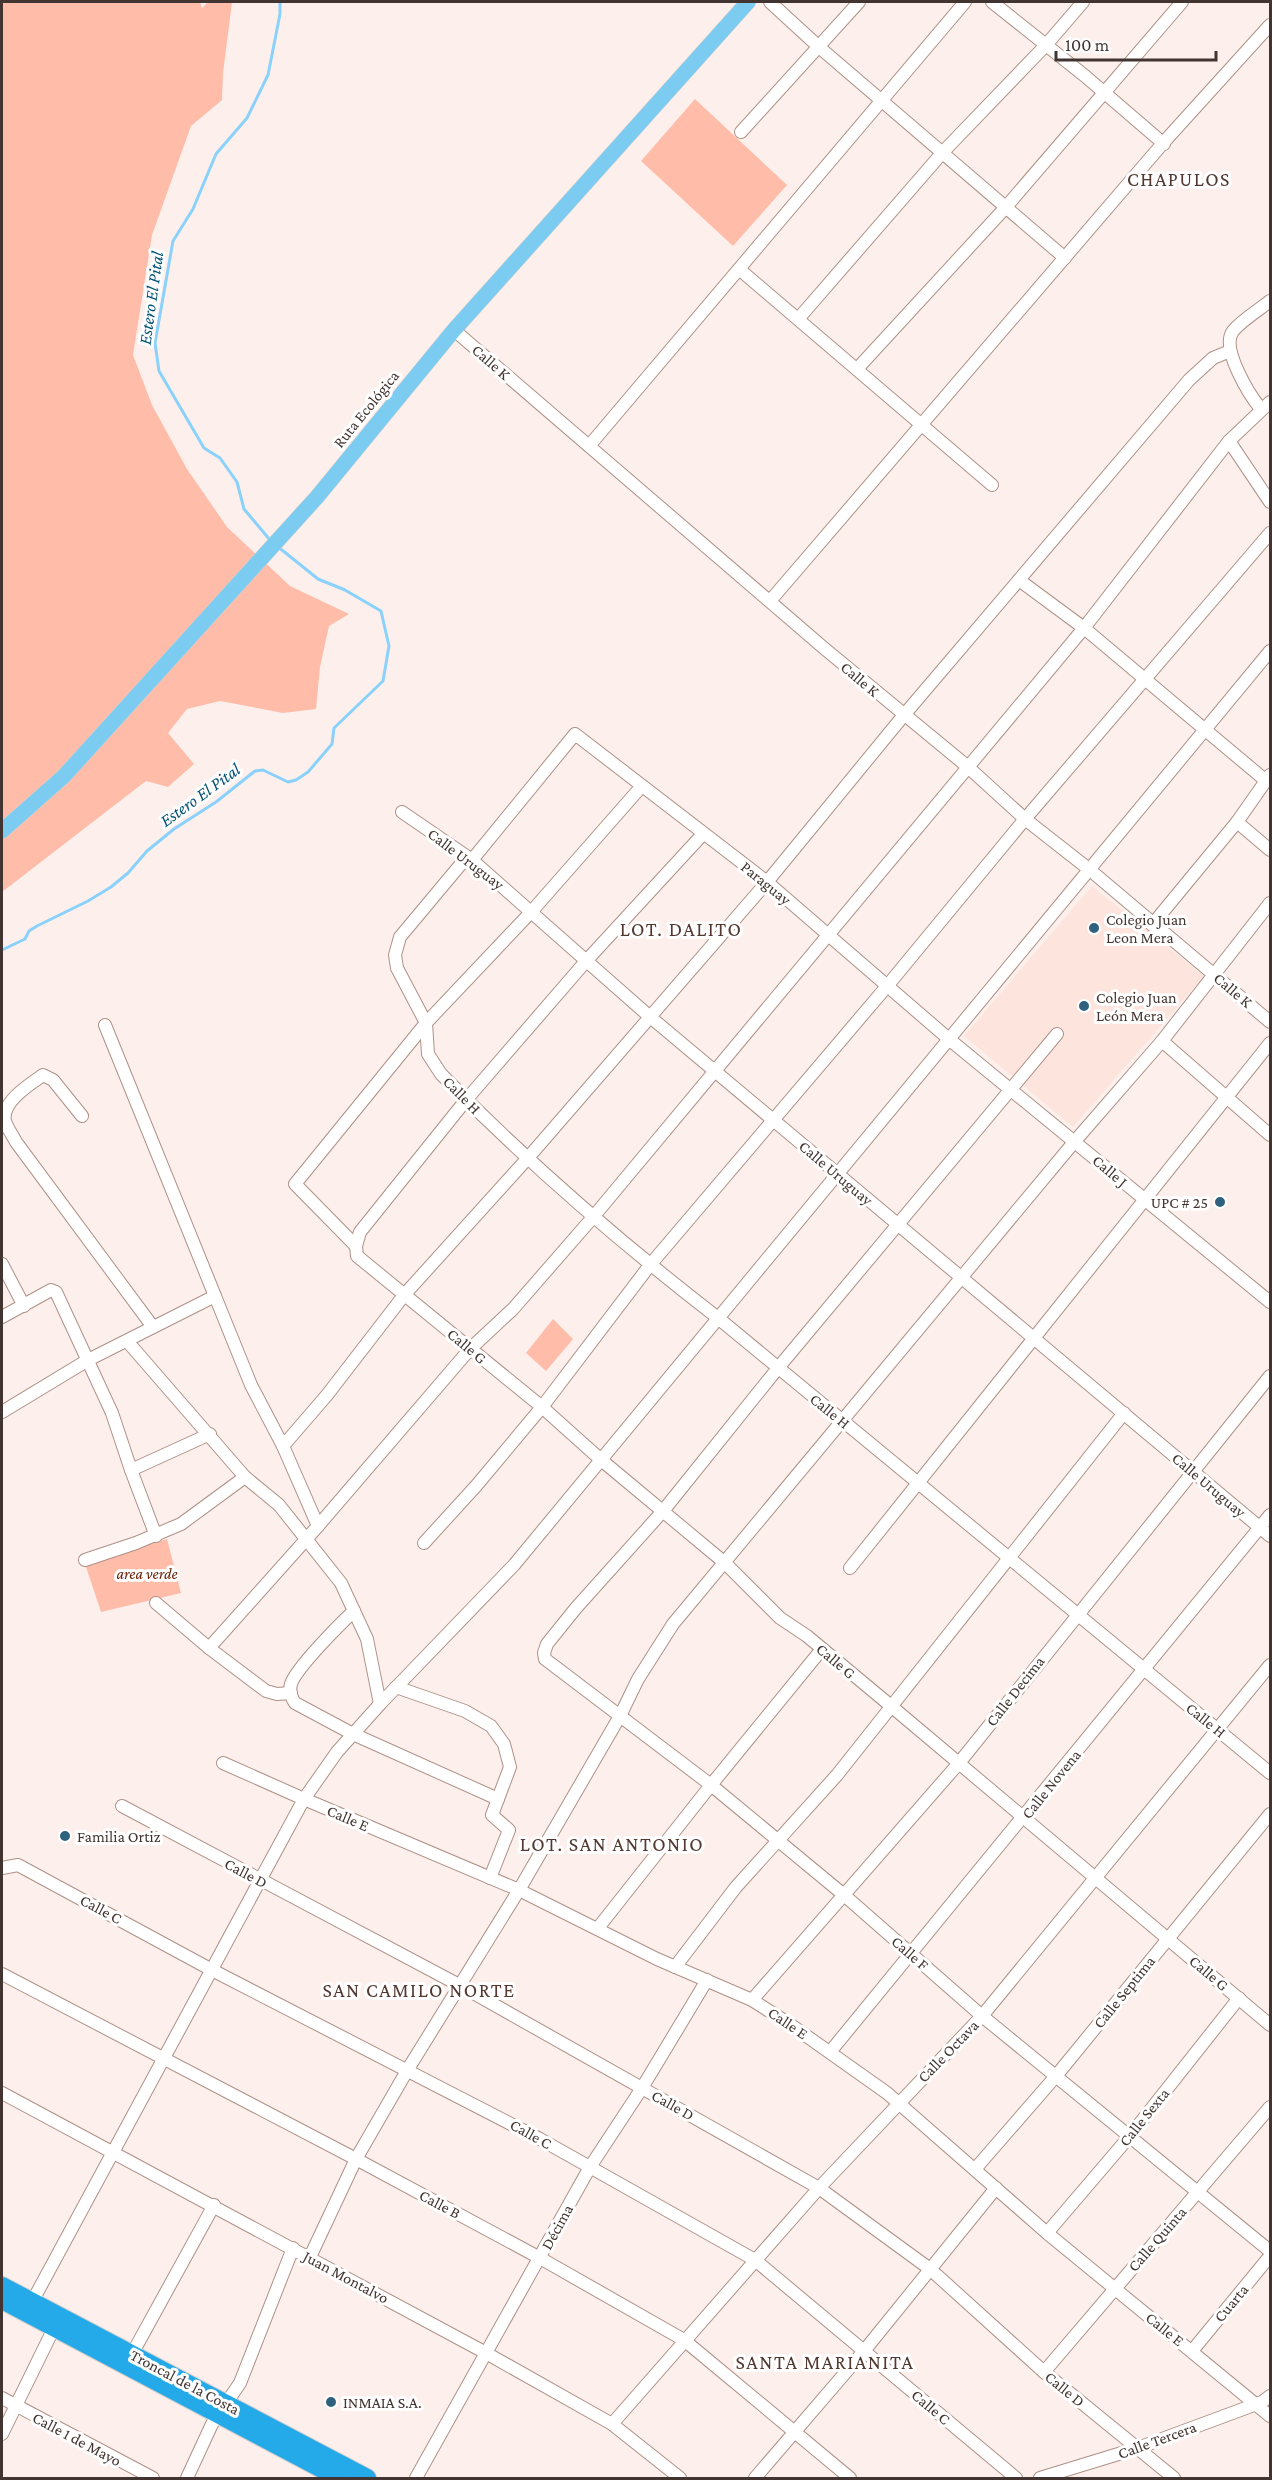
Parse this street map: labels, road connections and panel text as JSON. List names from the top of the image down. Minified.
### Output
{"streets":{"highway":["Troncal de la Costa"],"main road":["Ruta Ecológica"],"street":["Calle K","Calle Uruguay","Paraguay","Calle H","Calle J","Calle G","Calle Decima","Calle Novena","Calle E","Calle D","Calle C","Calle F","Calle Septima","Calle Octava","Calle Sexta","Calle B","Décima","Calle Quinta","Juan Montalvo","Cuarta","Calle 1 de Mayo","Calle Tercera"]},"crossings":[["Calle K","Ruta Ecológica"],["Calle Uruguay","Paraguay"],["Calle Uruguay","Calle Decima"],["Calle Uruguay","Calle Novena"],["Paraguay","Calle J"],["Calle H","Calle G"],["Calle H","Calle Decima"],["Calle H","Calle Novena"],["Calle H","Calle Octava"],["Calle G","Calle Decima"],["Calle G","Calle Novena"],["Calle G","Calle F"],["Calle G","Calle Septima"],["Calle G","Calle Octava"],["Calle G","Calle Sexta"],["Calle Decima","Calle E"],["Calle Decima","Calle F"],["Calle Novena","Calle E"],["Calle Novena","Calle F"],["Calle E","Calle Septima"],["Calle E","Calle Octava"],["Calle E","Calle Sexta"],["Calle E","Décima"],["Calle E","Calle Quinta"],["Calle E","Cuarta"],["Calle E","Calle Tercera"],["Calle D","Calle Octava"],["Calle D","Décima"],["Calle D","Calle Quinta"],["Calle D","Calle Tercera"],["Calle C","Calle Octava"],["Calle C","Décima"],["Calle F","Calle Septima"],["Calle F","Calle Octava"],["Calle F","Calle Sexta"],["Calle F","Calle Quinta"],["Calle Octava","Calle B"],["Calle Octava","Juan Montalvo"],["Calle B","Décima"],["Décima","Juan Montalvo"]],"districts":["CHAPULOS","LOT. DALITO","LOT. SAN ANTONIO","SAN CAMILO NORTE","SANTA MARIANITA"],"water":["Estero El Pital"],"parks":["area verde"],"places":["Colegio Juan Leon Mera","Colegio Juan León Mera","UPC # 25","Familia Ortiz","INMAIA S.A."],"scale_bar":"100 m"}
